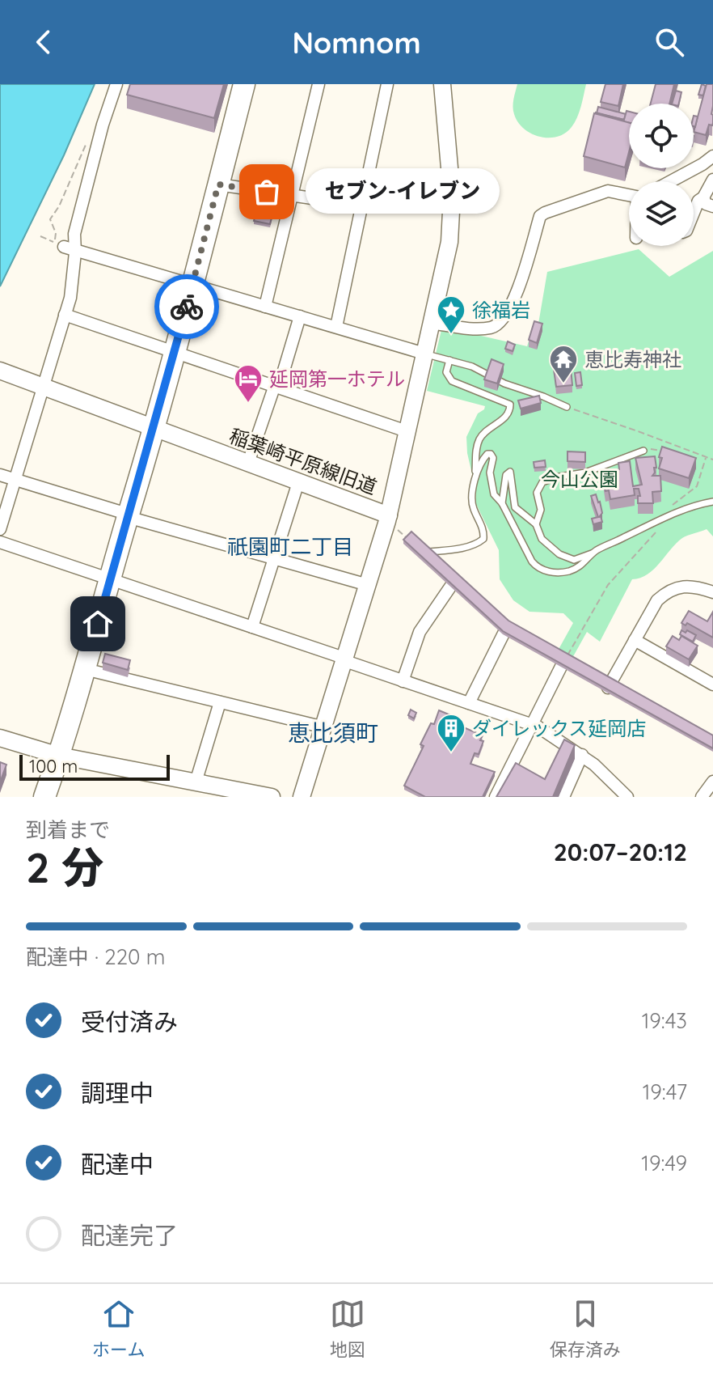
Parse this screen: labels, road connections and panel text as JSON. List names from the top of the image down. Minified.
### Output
{"streets":{"street":["稲葉崎平原線旧道"]},"districts":["祇園町二丁目","恵比須町"],"parks":["今山公園"],"places":{"other":["セブン-イレブン"],"place":["徐福岩"],"temple":["恵比寿神社"],"hotel":["延岡第一ホテル"],"building":["ダイレックス延岡店"]},"scale_bar":"100 m","page":{"header":"Nomnom","bubble":"セブン-イレブン","scale":"100 m","heading":["2 分","到着まで","20:07–20:12"],"bar":"配達中 · 220 m","list":[["受付済み","19:43"],["調理中","19:47"],["配達中","19:49"],"配達完了"],"tabs":["ホーム","地図","保存済み"]}}
